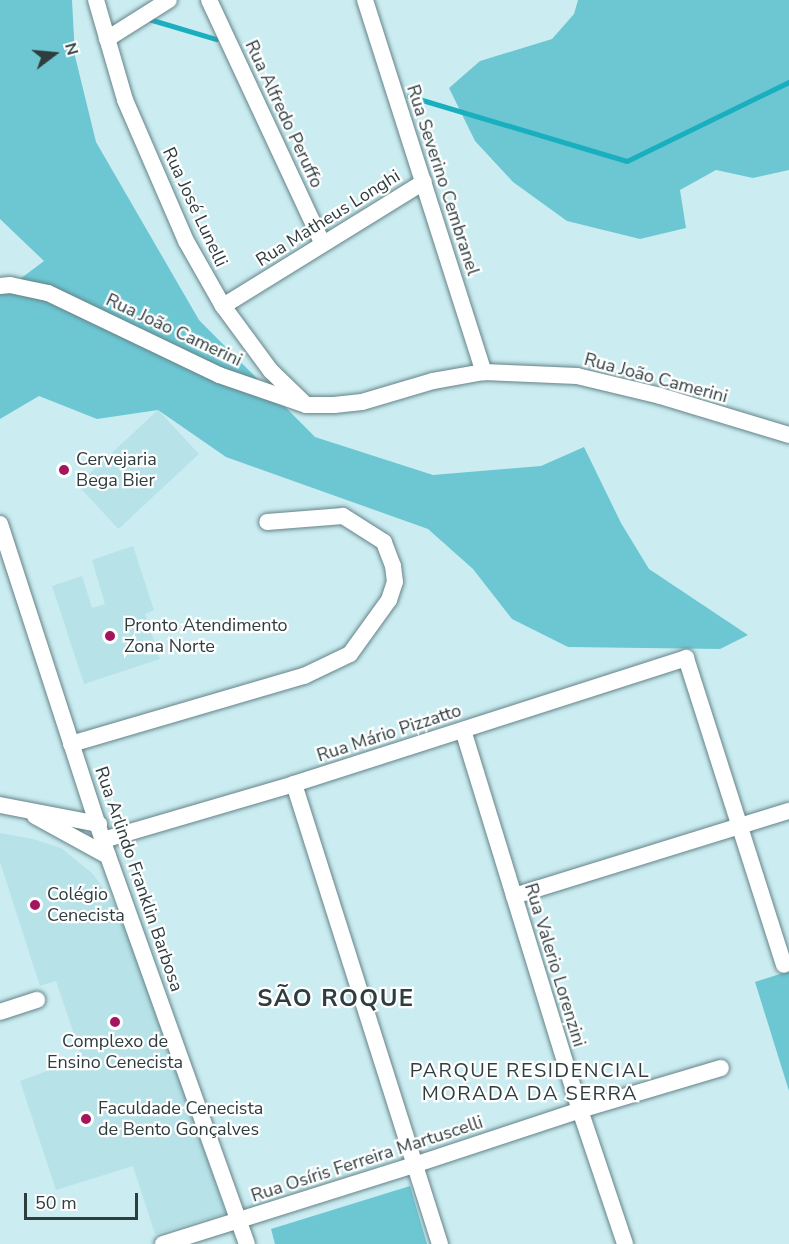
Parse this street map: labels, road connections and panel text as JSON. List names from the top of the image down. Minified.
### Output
{"streets":{"street":["Rua Alfredo Peruffo","Rua Severino Cembranel","Rua José Lunelli","Rua Matheus Longhi","Rua João Camerini","Rua Mário Pizzatto","Rua Arlindo Franklin Barbosa","Rua Valerio Lorenzini","Rua Osíris Ferreira Martuscelli"]},"crossings":[["Rua Alfredo Peruffo","Rua Matheus Longhi"],["Rua Severino Cembranel","Rua Matheus Longhi"],["Rua Severino Cembranel","Rua João Camerini"],["Rua José Lunelli","Rua Matheus Longhi"],["Rua José Lunelli","Rua João Camerini"],["Rua Mário Pizzatto","Rua Arlindo Franklin Barbosa"],["Rua Mário Pizzatto","Rua Valerio Lorenzini"],["Rua Arlindo Franklin Barbosa","Rua Osíris Ferreira Martuscelli"],["Rua Valerio Lorenzini","Rua Osíris Ferreira Martuscelli"]],"districts":["SÃO ROQUE","PARQUE RESIDENCIAL MORADA DA SERRA"],"places":["Cervejaria Bega Bier","Pronto Atendimento Zona Norte","Colégio Cenecista","Complexo de Ensino Cenecista","Faculdade Cenecista de Bento Gonçalves"],"scale_bar":"50 m","north":"right"}
